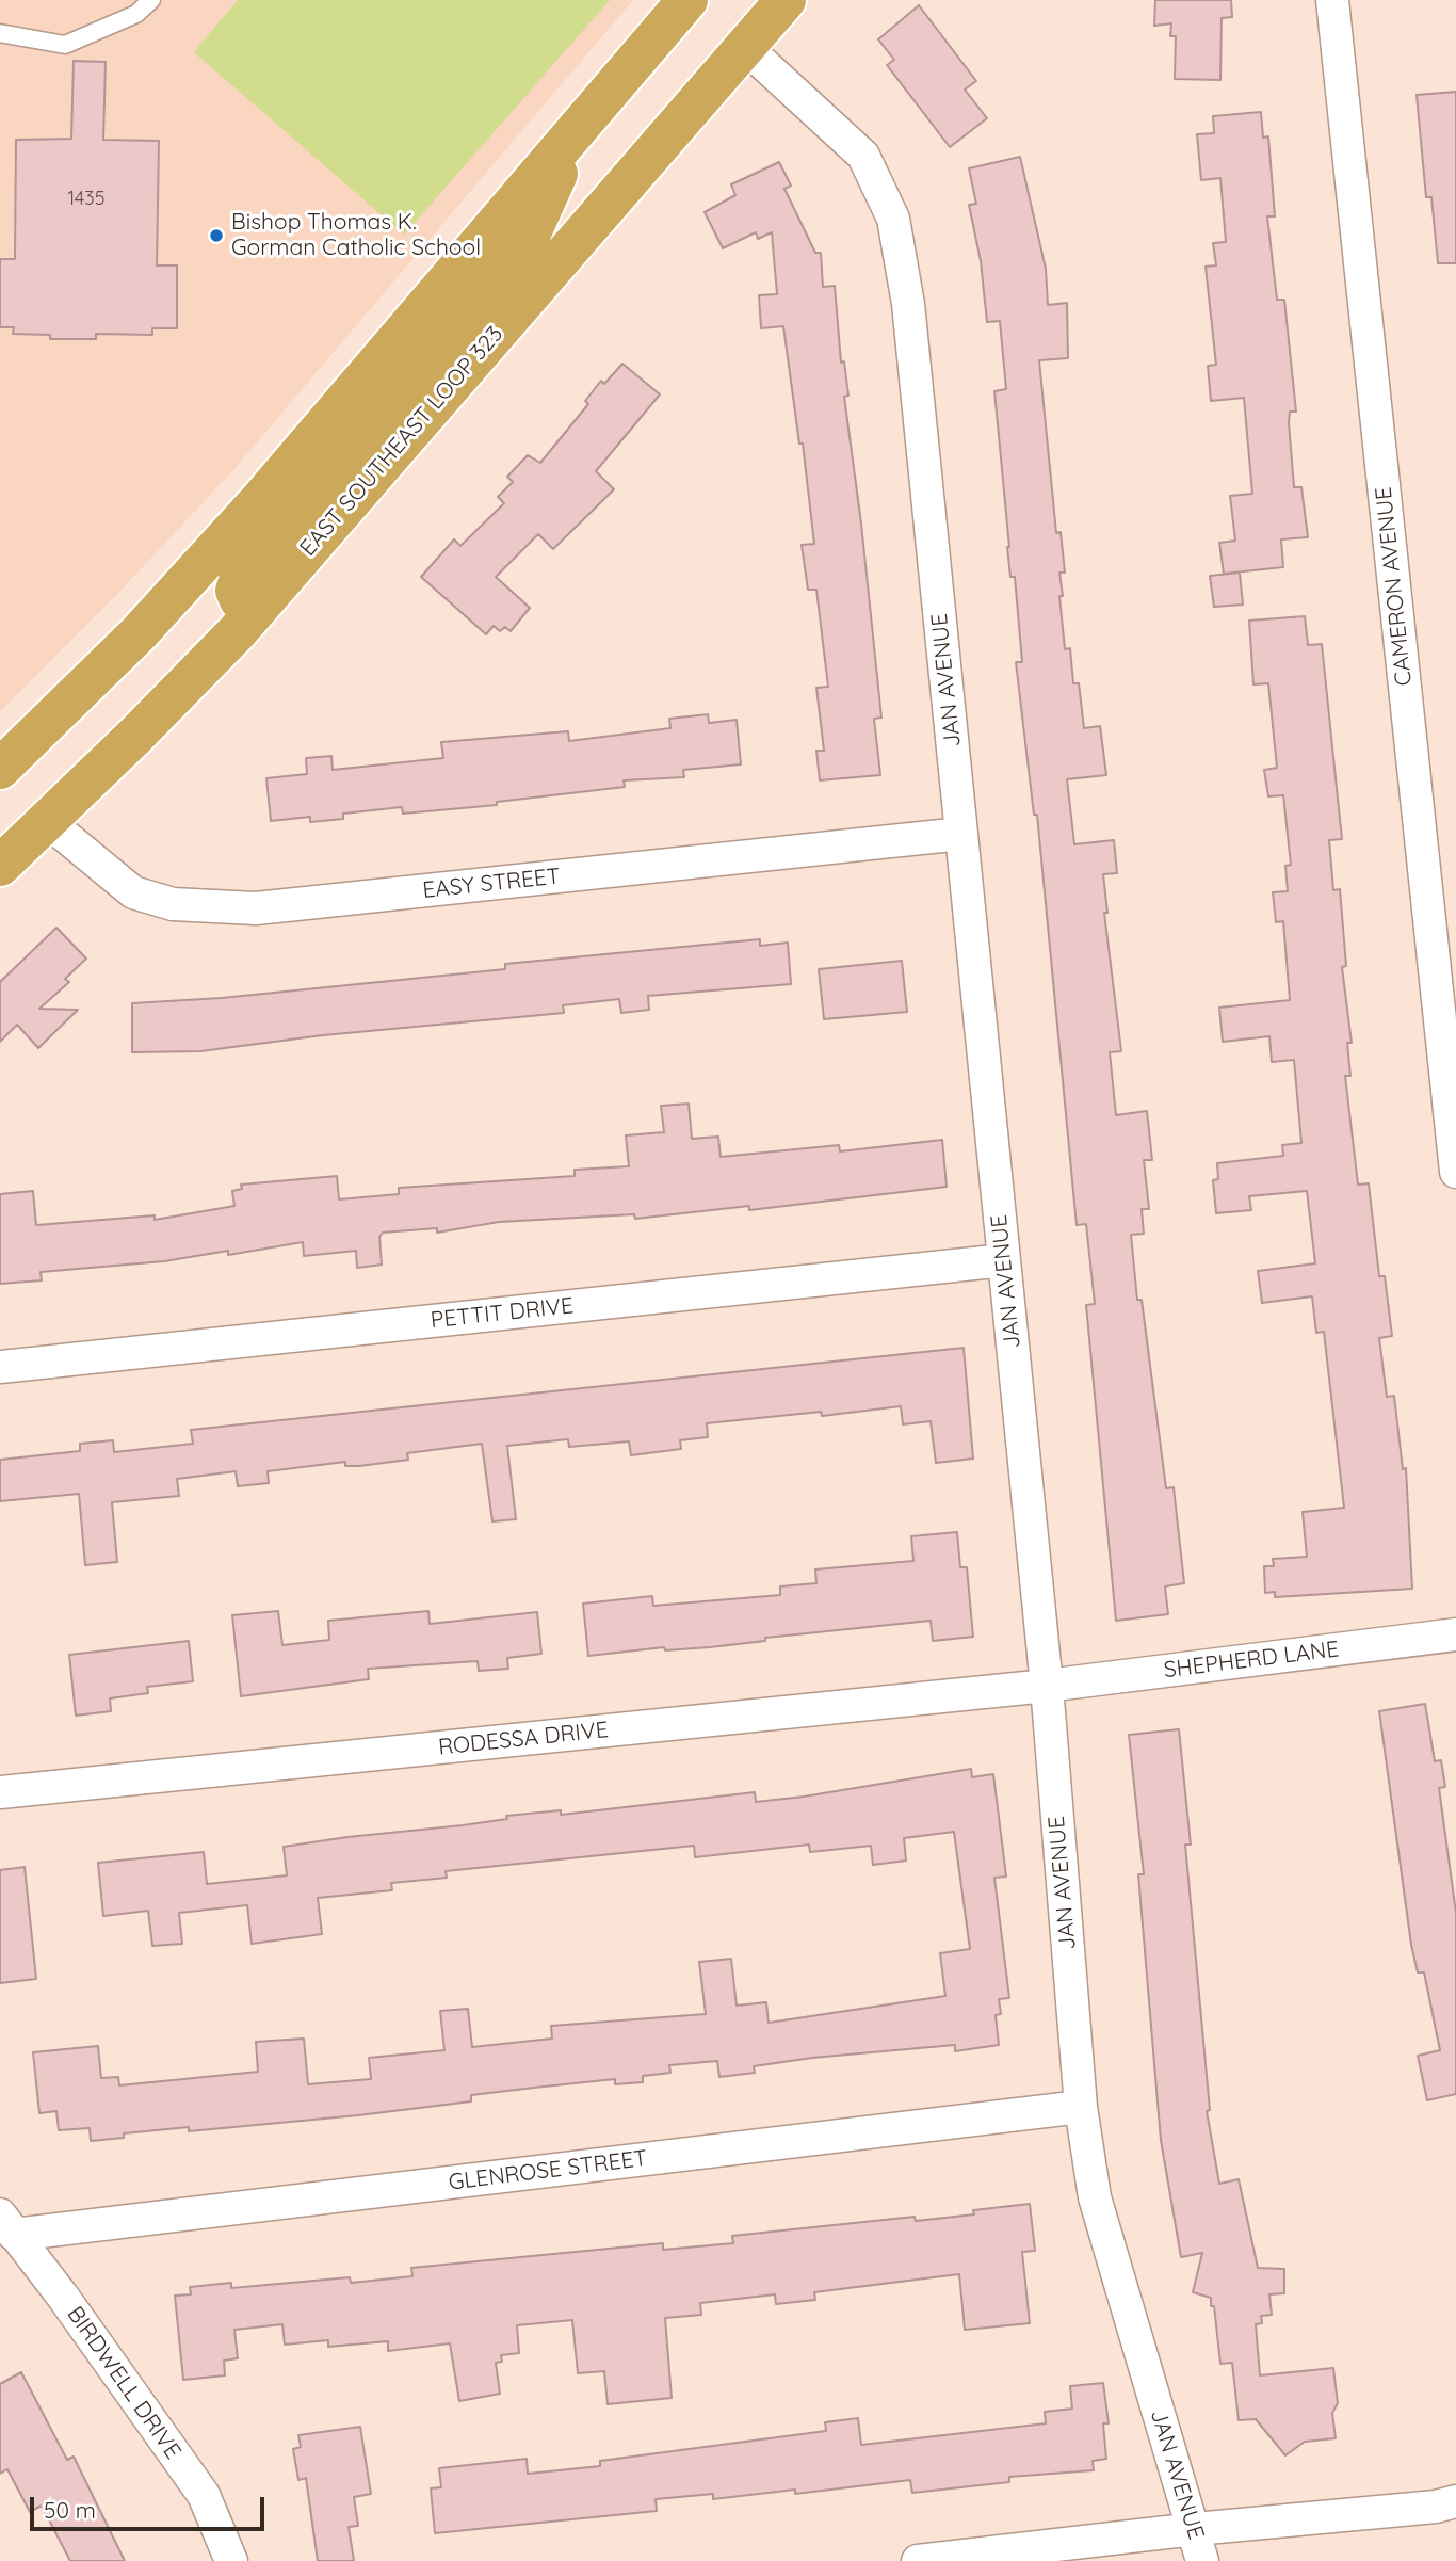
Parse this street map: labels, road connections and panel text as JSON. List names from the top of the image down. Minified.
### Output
{"streets":{"highway":["EAST SOUTHEAST LOOP 323"],"street":["CAMERON AVENUE","JAN AVENUE","EASY STREET","PETTIT DRIVE","SHEPHERD LANE","RODESSA DRIVE","GLENROSE STREET","BIRDWELL DRIVE"]},"crossings":[["EAST SOUTHEAST LOOP 323","JAN AVENUE"],["EAST SOUTHEAST LOOP 323","EASY STREET"],["JAN AVENUE","EASY STREET"],["JAN AVENUE","PETTIT DRIVE"],["JAN AVENUE","SHEPHERD LANE"],["JAN AVENUE","RODESSA DRIVE"],["JAN AVENUE","GLENROSE STREET"],["SHEPHERD LANE","RODESSA DRIVE"],["GLENROSE STREET","BIRDWELL DRIVE"]],"places":["Bishop Thomas K. Gorman Catholic School"],"house_numbers":["1435"],"scale_bar":"50 m"}
